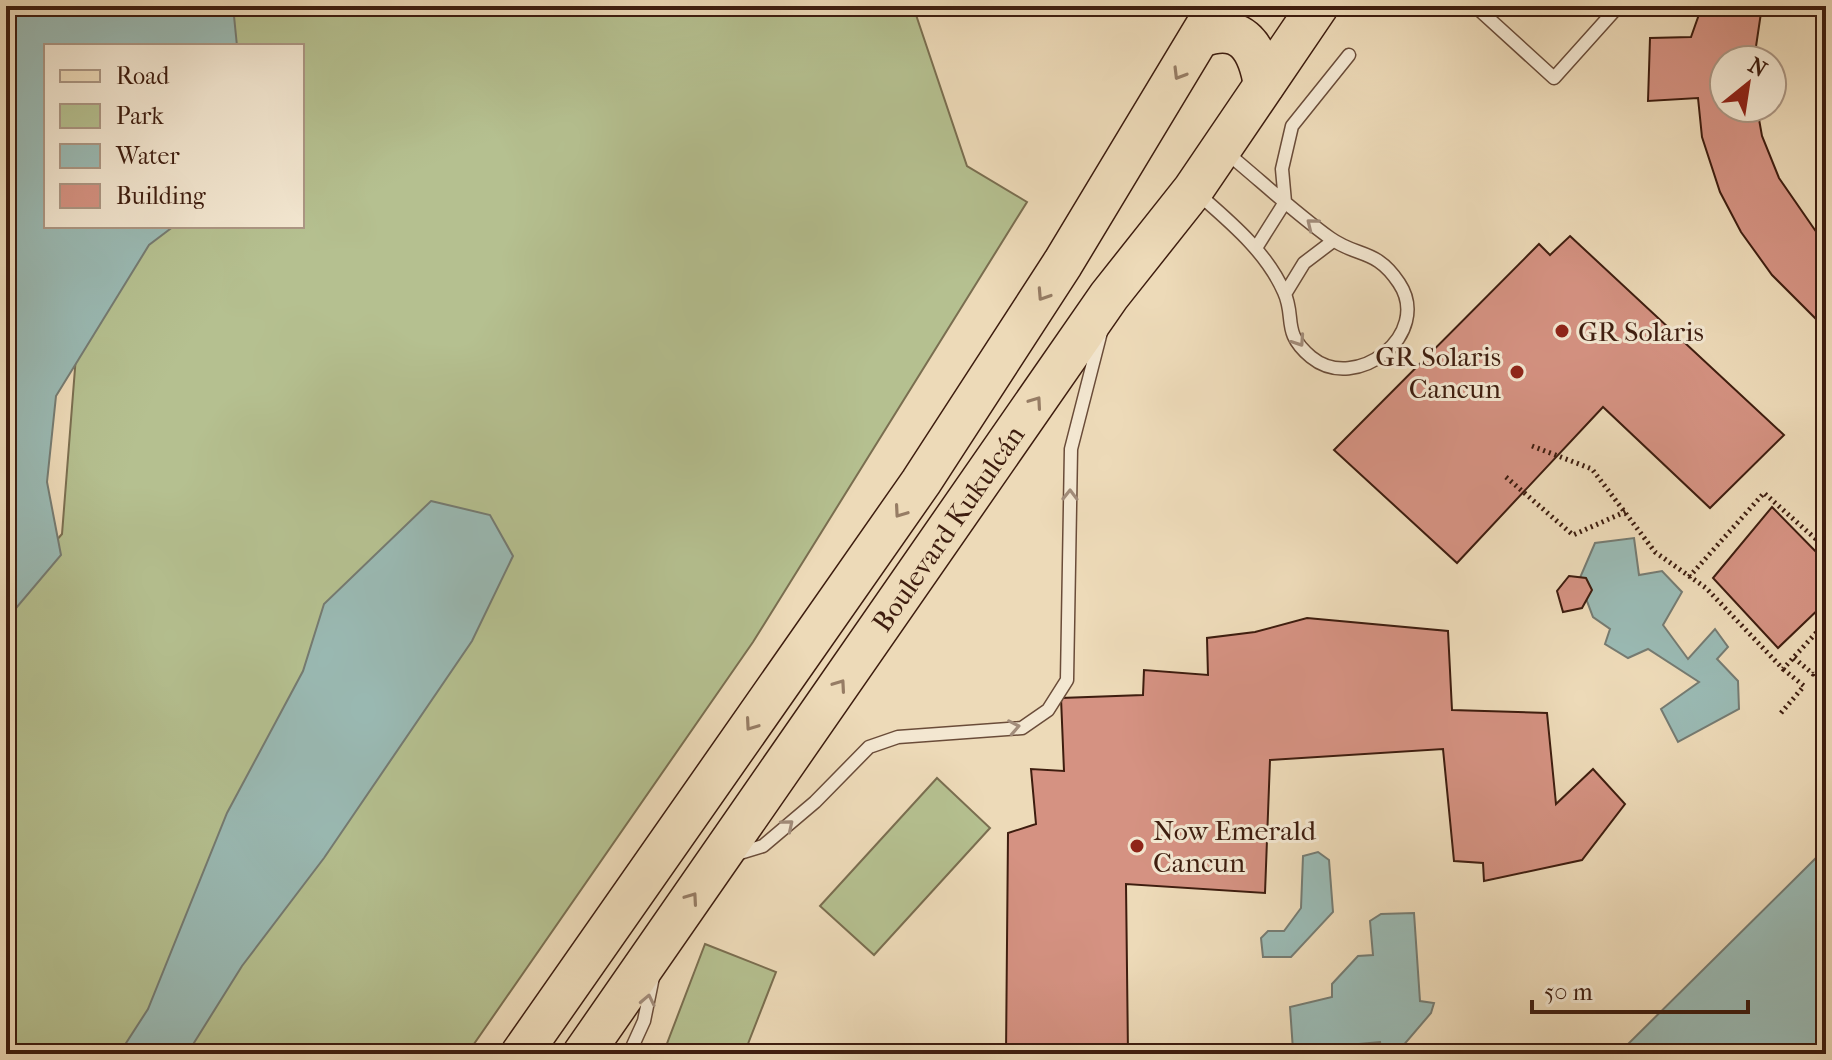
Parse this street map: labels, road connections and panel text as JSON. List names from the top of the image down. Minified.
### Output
{"streets":{"main road":["Boulevard Kukulcán"]},"places":["GR Solaris","GR Solaris Cancun","Now Emerald Cancun"],"legend":["Road","Park","Water","Building"],"scale_bar":"50 m","north":"top right"}
